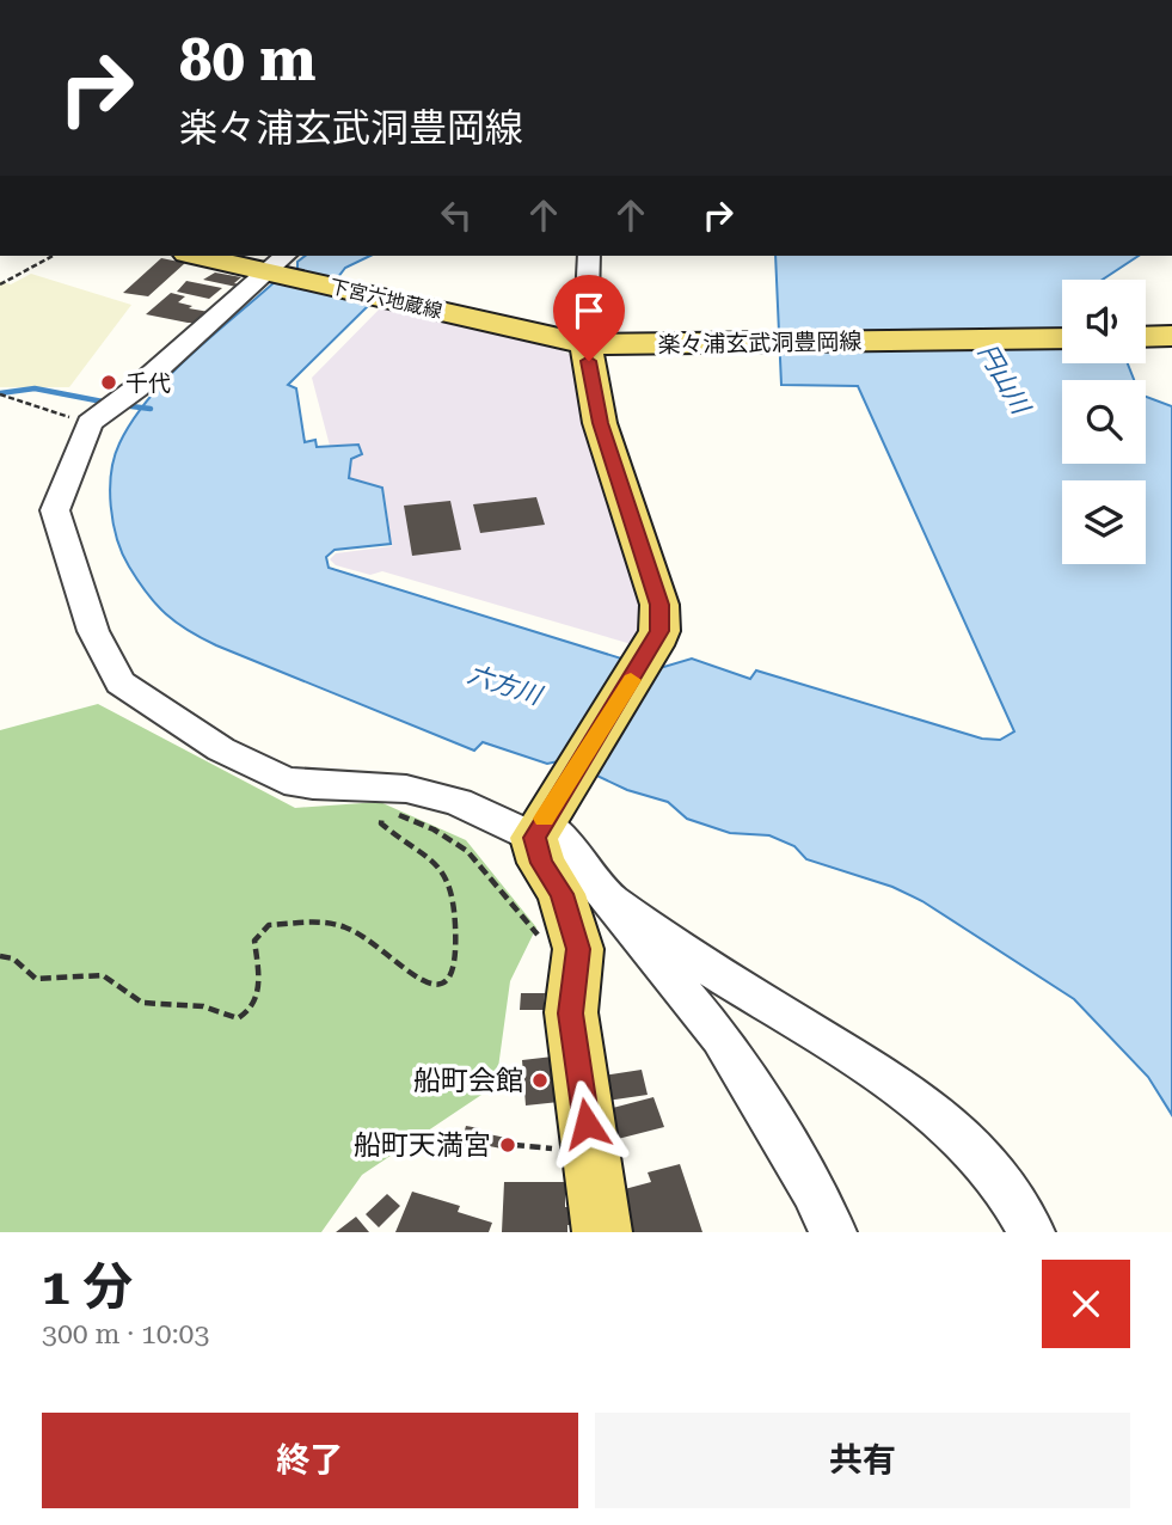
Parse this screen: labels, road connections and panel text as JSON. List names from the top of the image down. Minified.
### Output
{"streets":{"main road":["下宮六地蔵線","楽々浦玄武洞豊岡線"]},"crossings":[["下宮六地蔵線","楽々浦玄武洞豊岡線"]],"water":["円山川","六方川"],"places":["千代","船町会館","船町天満宮"],"page":{"turn":["80 m","楽々浦玄武洞豊岡線"],"heading":["1 分","300 m · 10:03"],"buttons":["終了","共有"]}}
